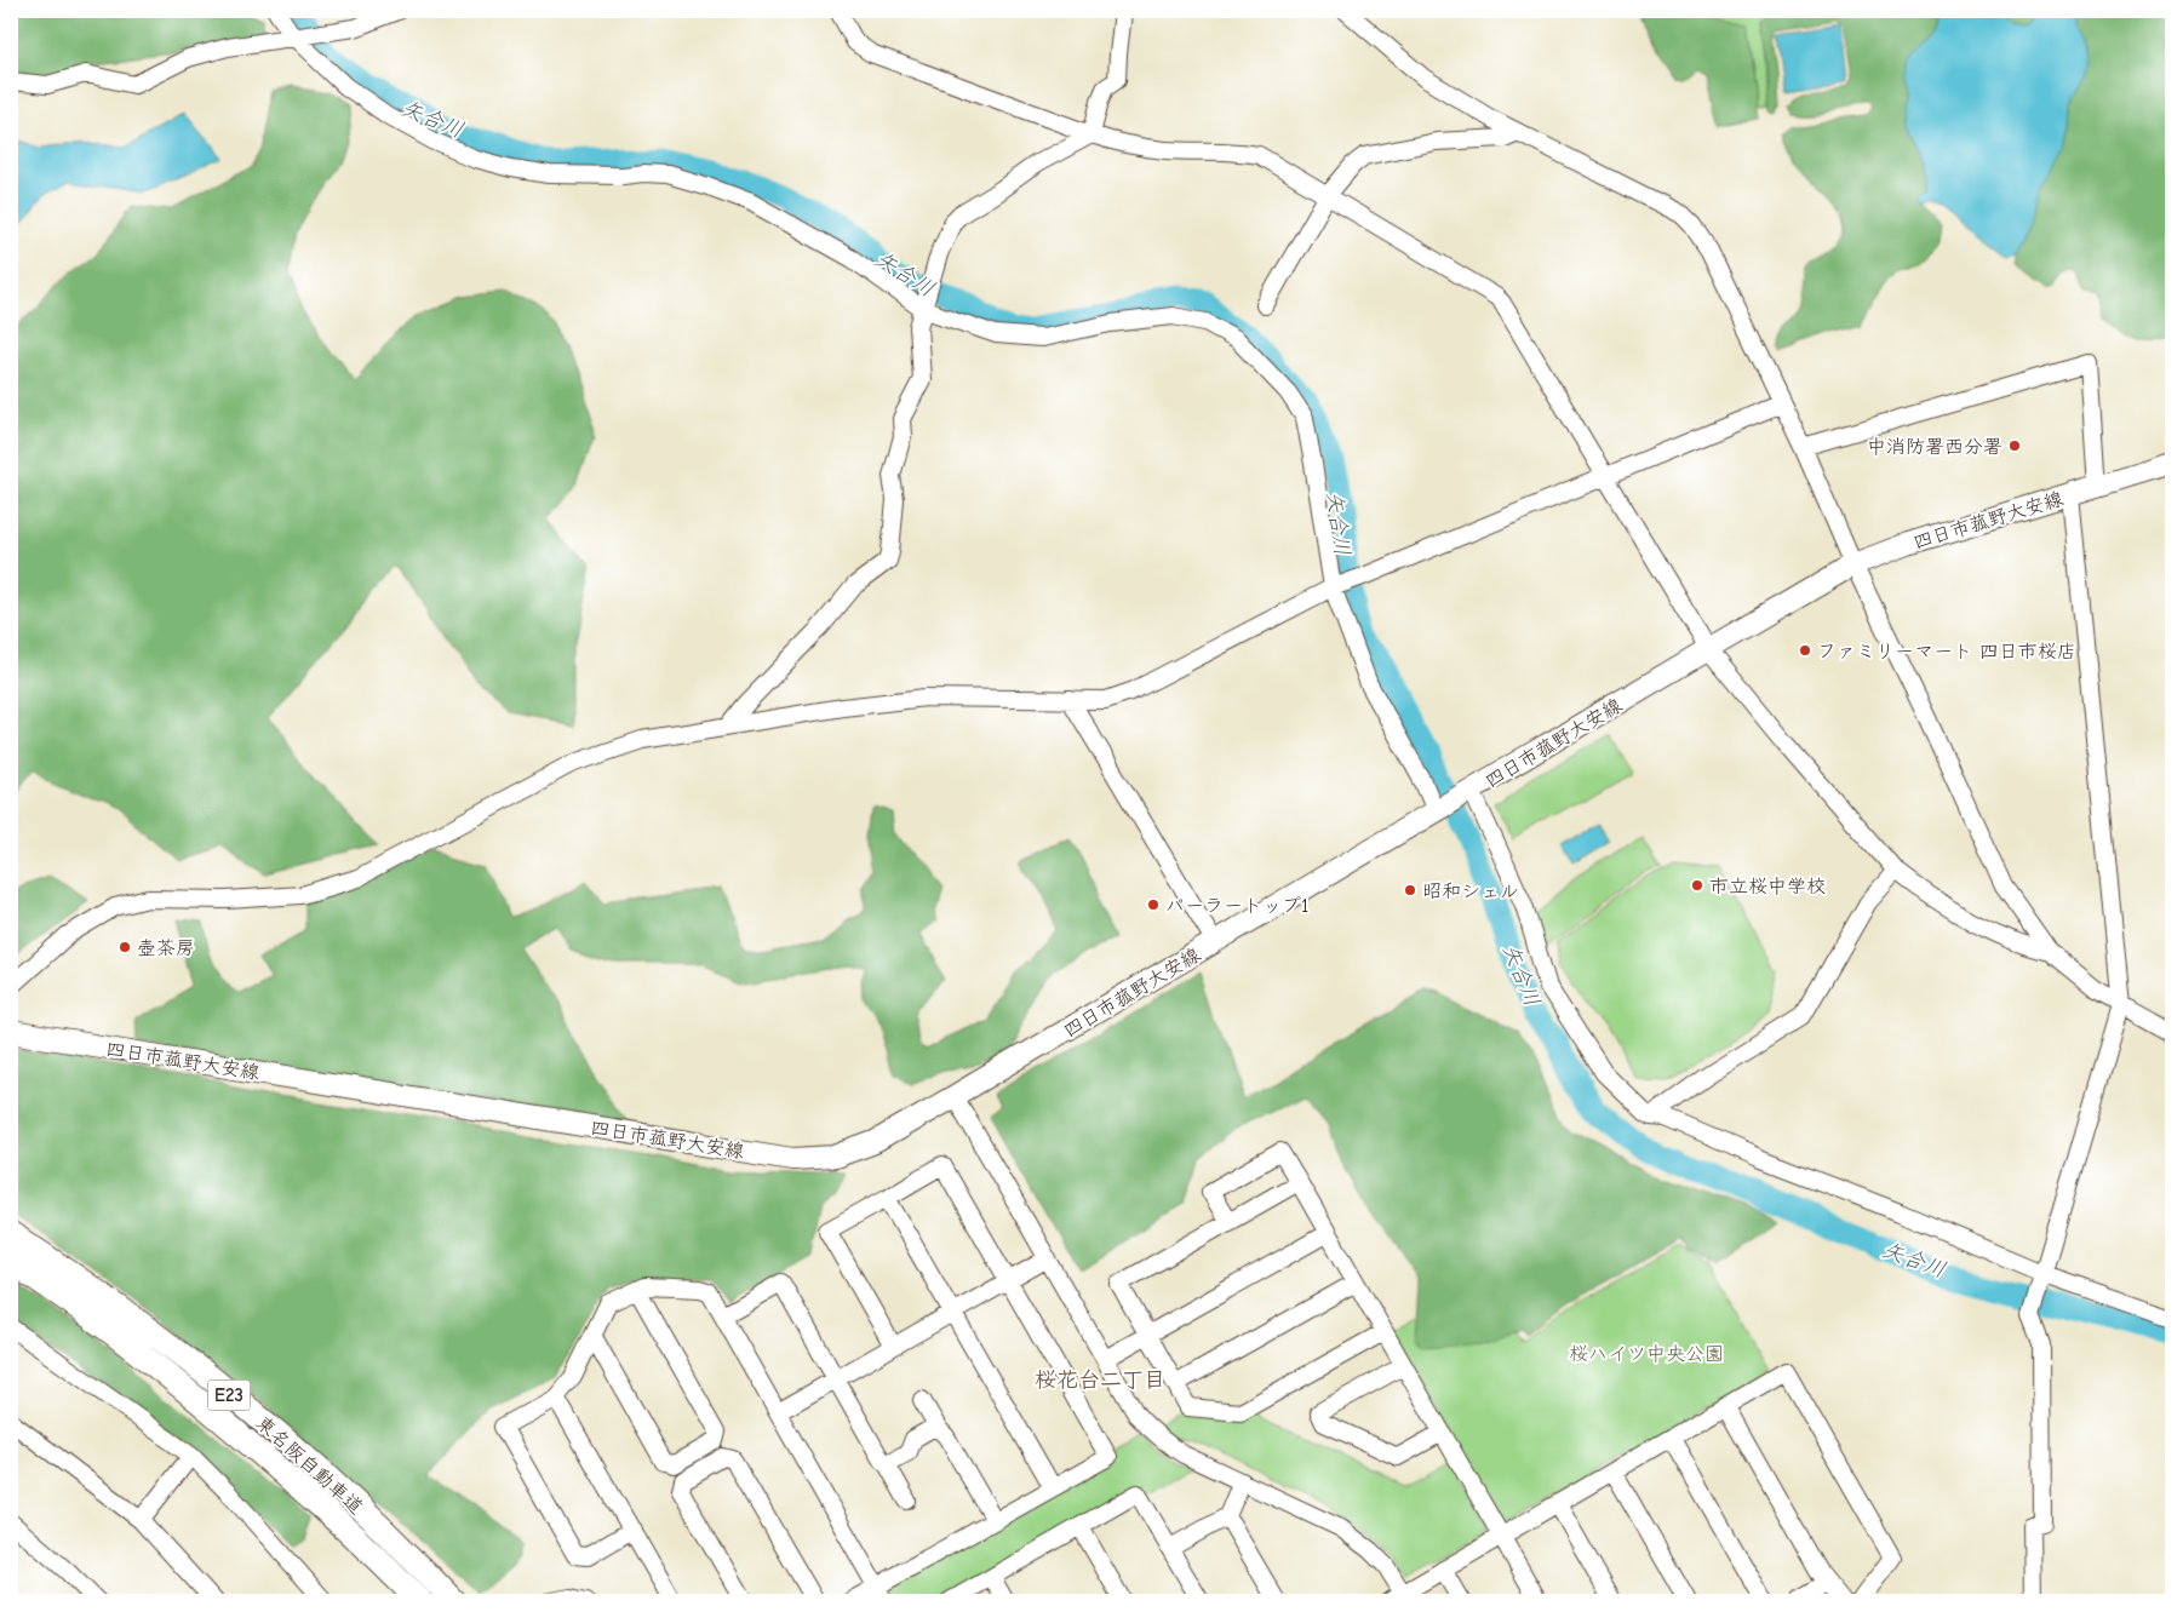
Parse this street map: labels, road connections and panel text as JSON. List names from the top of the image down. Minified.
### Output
{"streets":{"highway":["E23","東名阪自動車道"],"main road":["四日市菰野大安線"]},"districts":["桜花台二丁目"],"water":["矢合川"],"parks":["桜ハイツ中央公園"],"places":["中消防署西分署","ファミリーマート 四日市桜店","市立桜中学校","昭和シェル","パーラートップ1","壺茶房"]}
